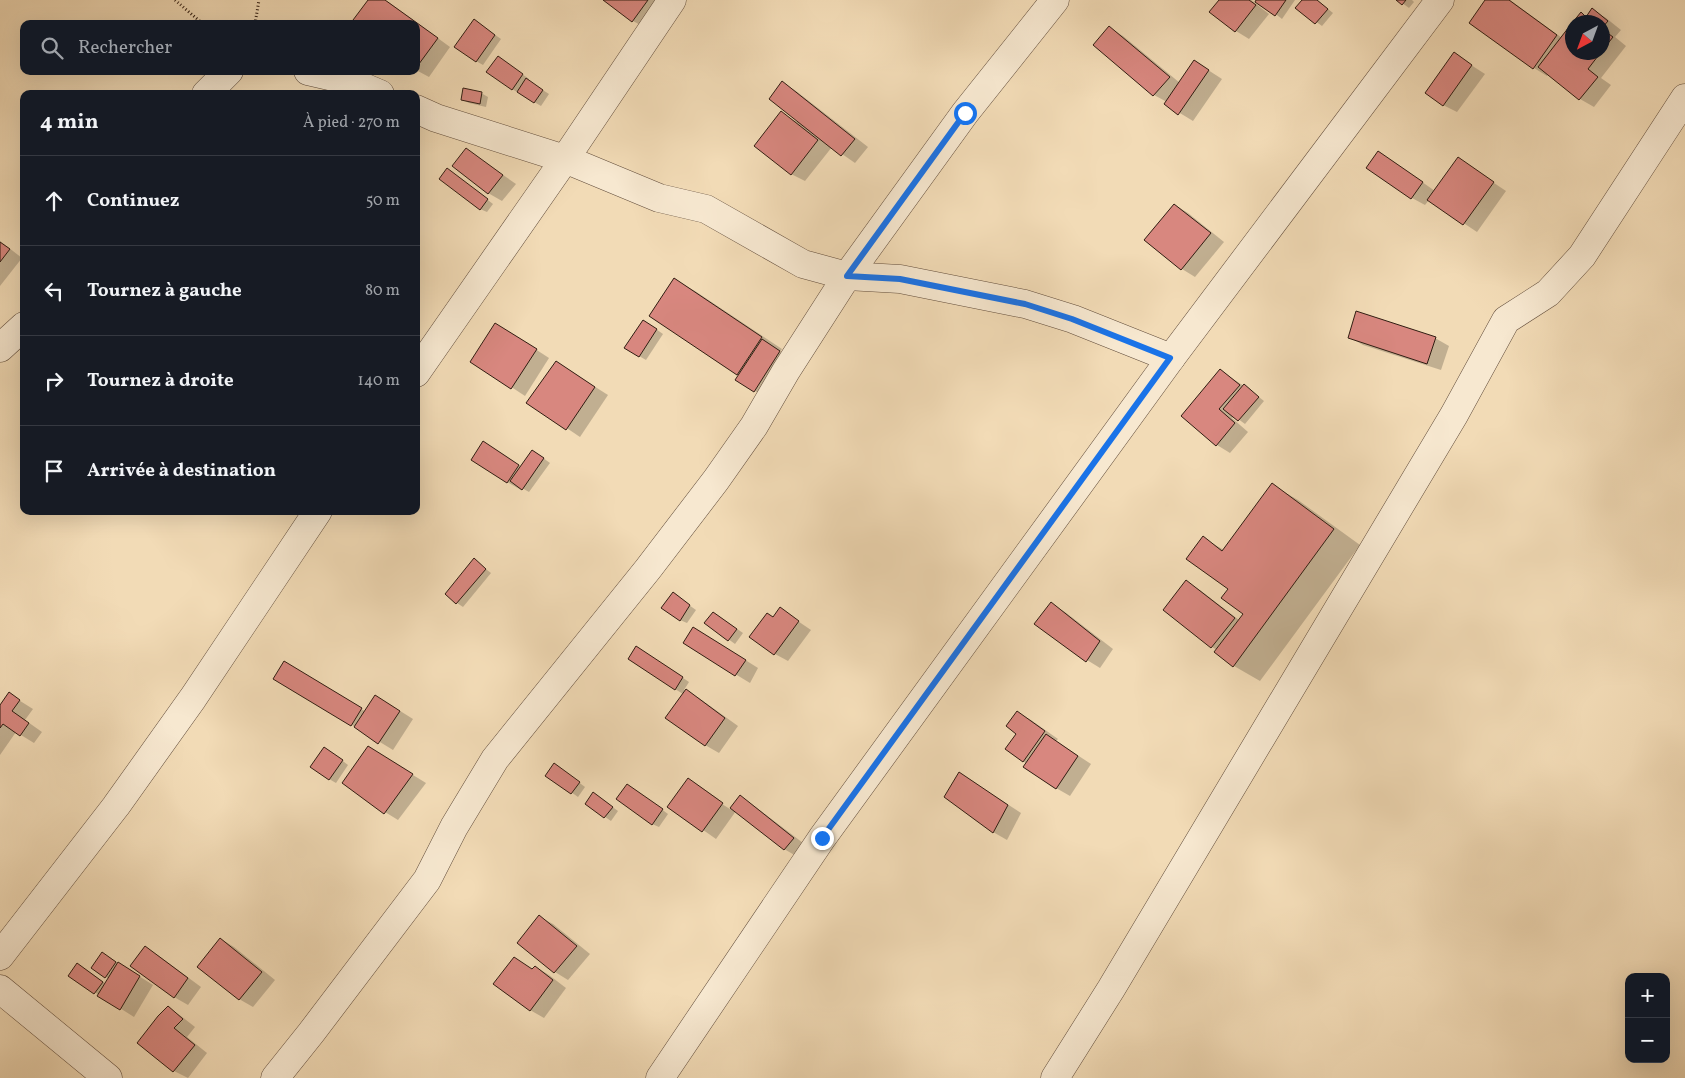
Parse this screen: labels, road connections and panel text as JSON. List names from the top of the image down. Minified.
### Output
{"north":"bottom left","page":{"search":"Rechercher","heading":["4 min","À pied · 270 m"],"list":[["Continuez","50 m"],["Tournez à gauche","80 m"],["Tournez à droite","140 m"],"Arrivée à destination"],"map_buttons":["+","−"]}}
